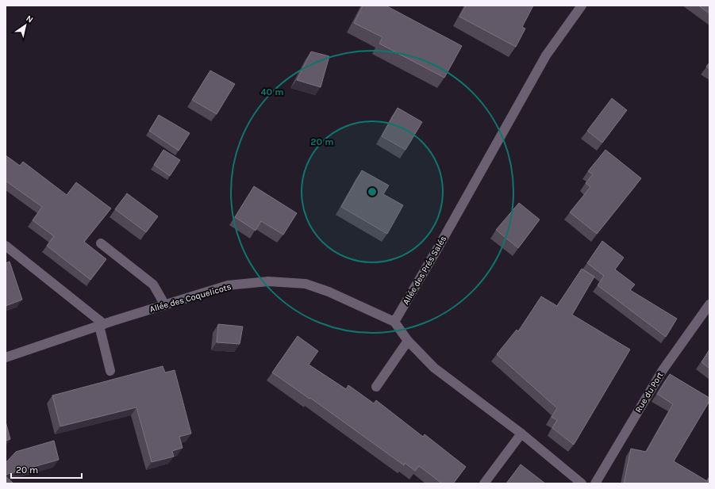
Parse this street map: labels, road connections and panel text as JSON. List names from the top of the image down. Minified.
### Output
{"streets":{"street":["Allée des Prés Salés","Allée des Coquelicots","Rue du Port"]},"crossings":[["Allée des Prés Salés","Allée des Coquelicots"]],"scale_bar":"20 m","north":"top right","rings":["40 m","20 m"]}
